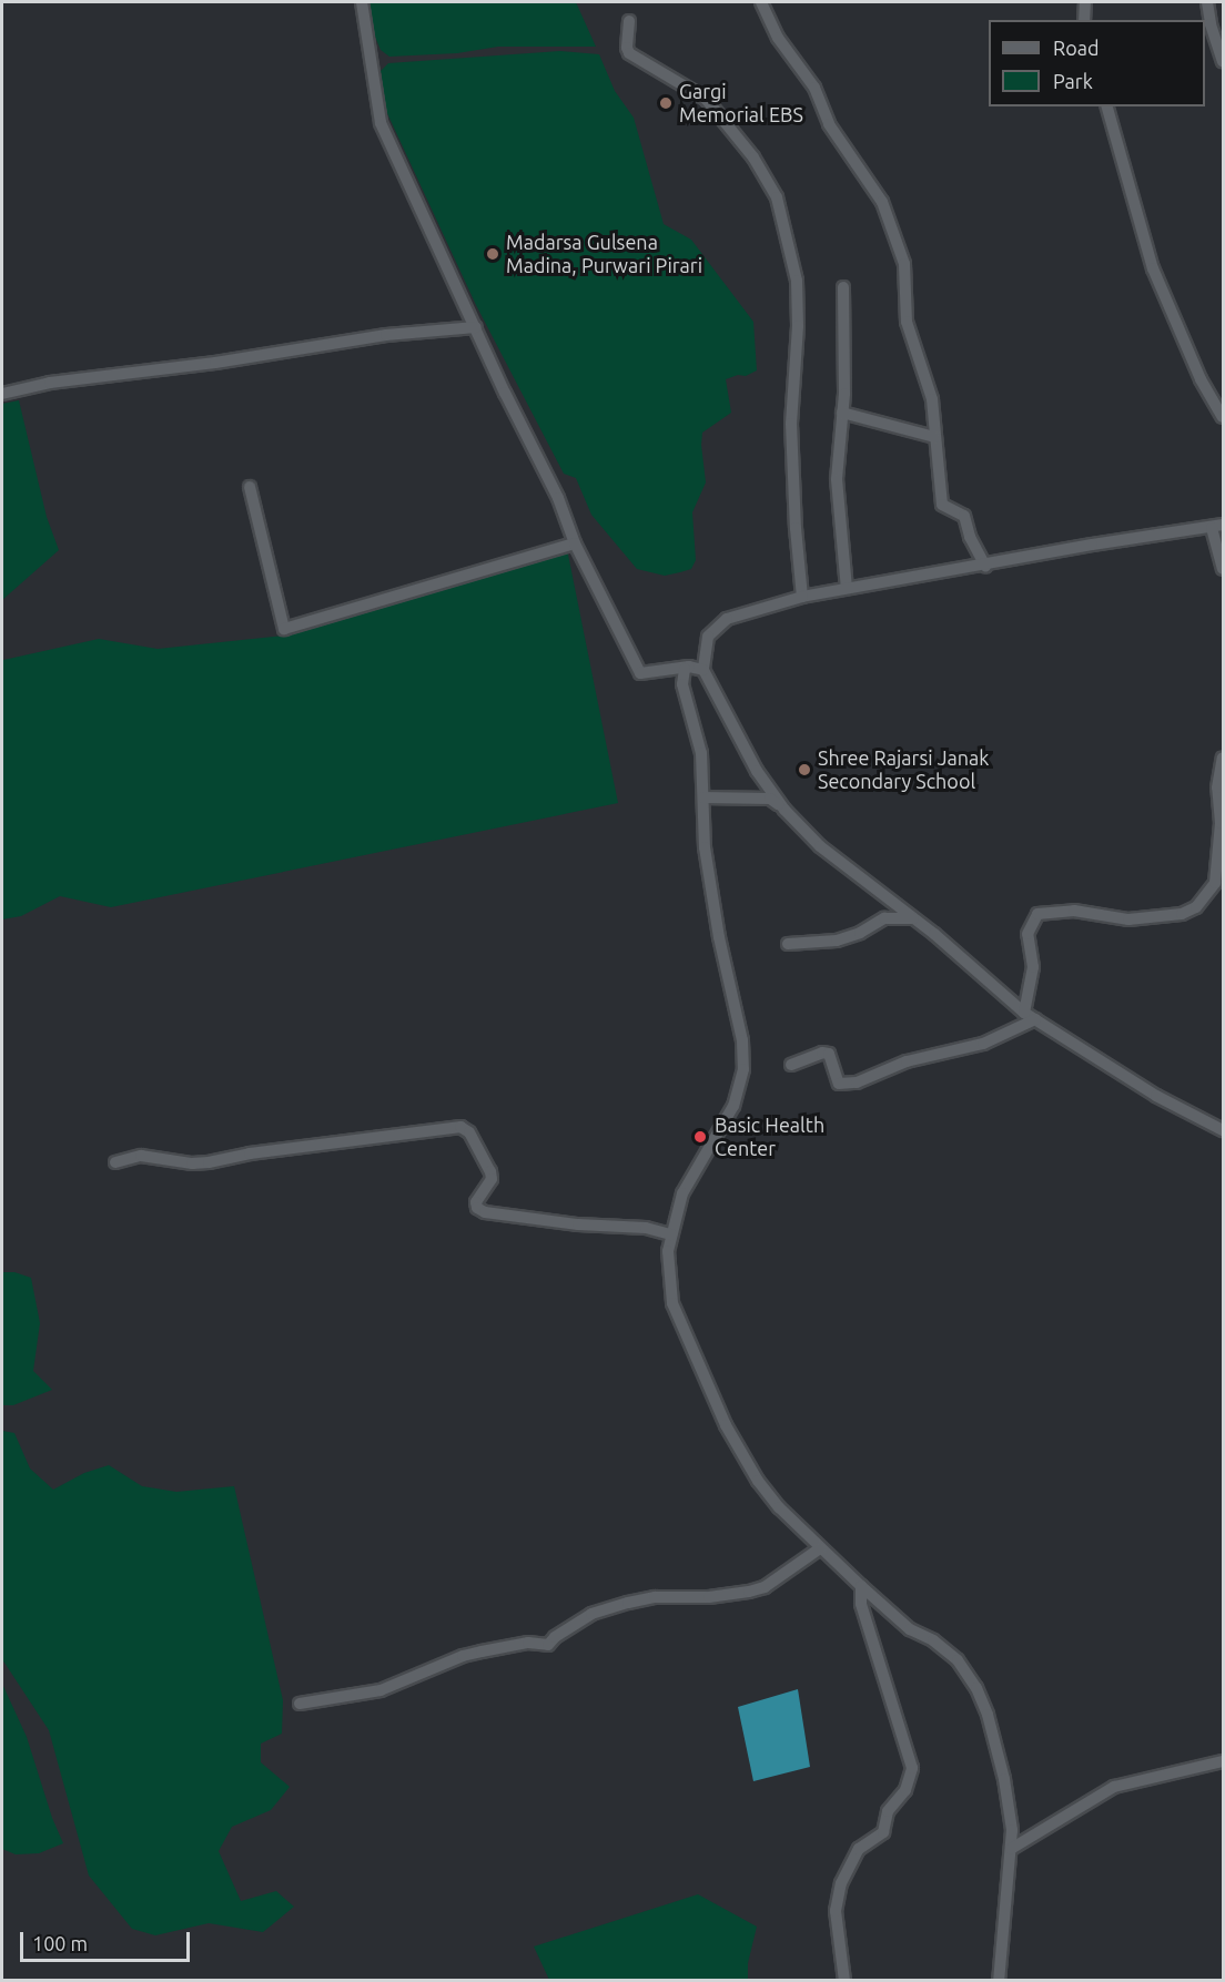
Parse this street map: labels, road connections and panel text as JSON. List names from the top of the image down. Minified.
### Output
{"places":["Gargi Memorial EBS","Madarsa Gulsena Madina, Purwari Pirari","Shree Rajarsi Janak Secondary School","Basic Health Center"],"legend":["Road","Park"],"scale_bar":"100 m"}
